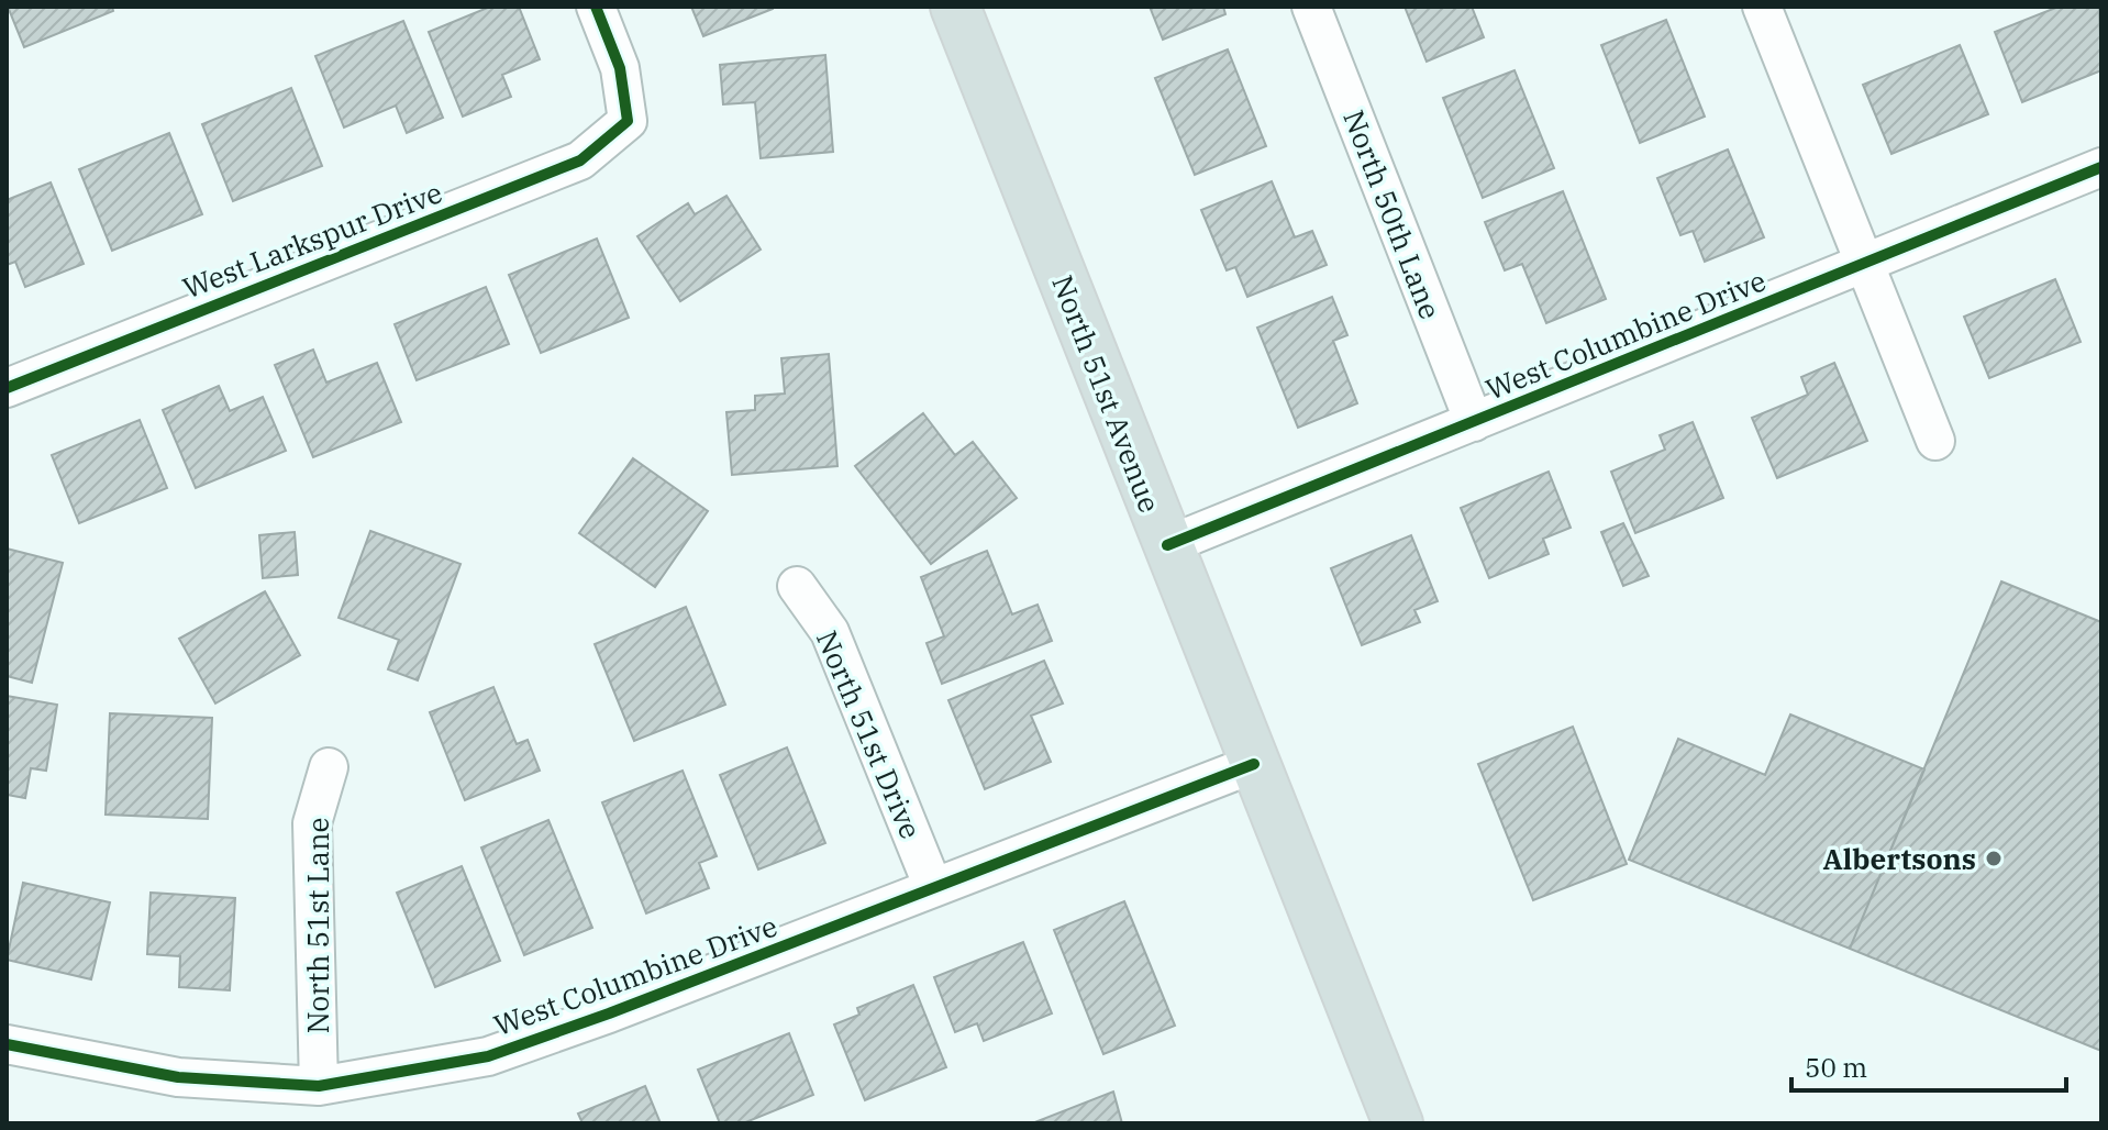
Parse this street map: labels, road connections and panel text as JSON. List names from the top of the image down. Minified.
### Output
{"streets":{"main road":["North 51st Avenue"],"street":["North 50th Lane","West Larkspur Drive","West Columbine Drive","North 51st Drive","North 51st Lane"]},"crossings":[["North 50th Lane","West Columbine Drive"],["West Columbine Drive","North 51st Avenue"],["West Columbine Drive","North 51st Drive"],["West Columbine Drive","North 51st Lane"]],"places":["Albertsons"],"scale_bar":"50 m"}
